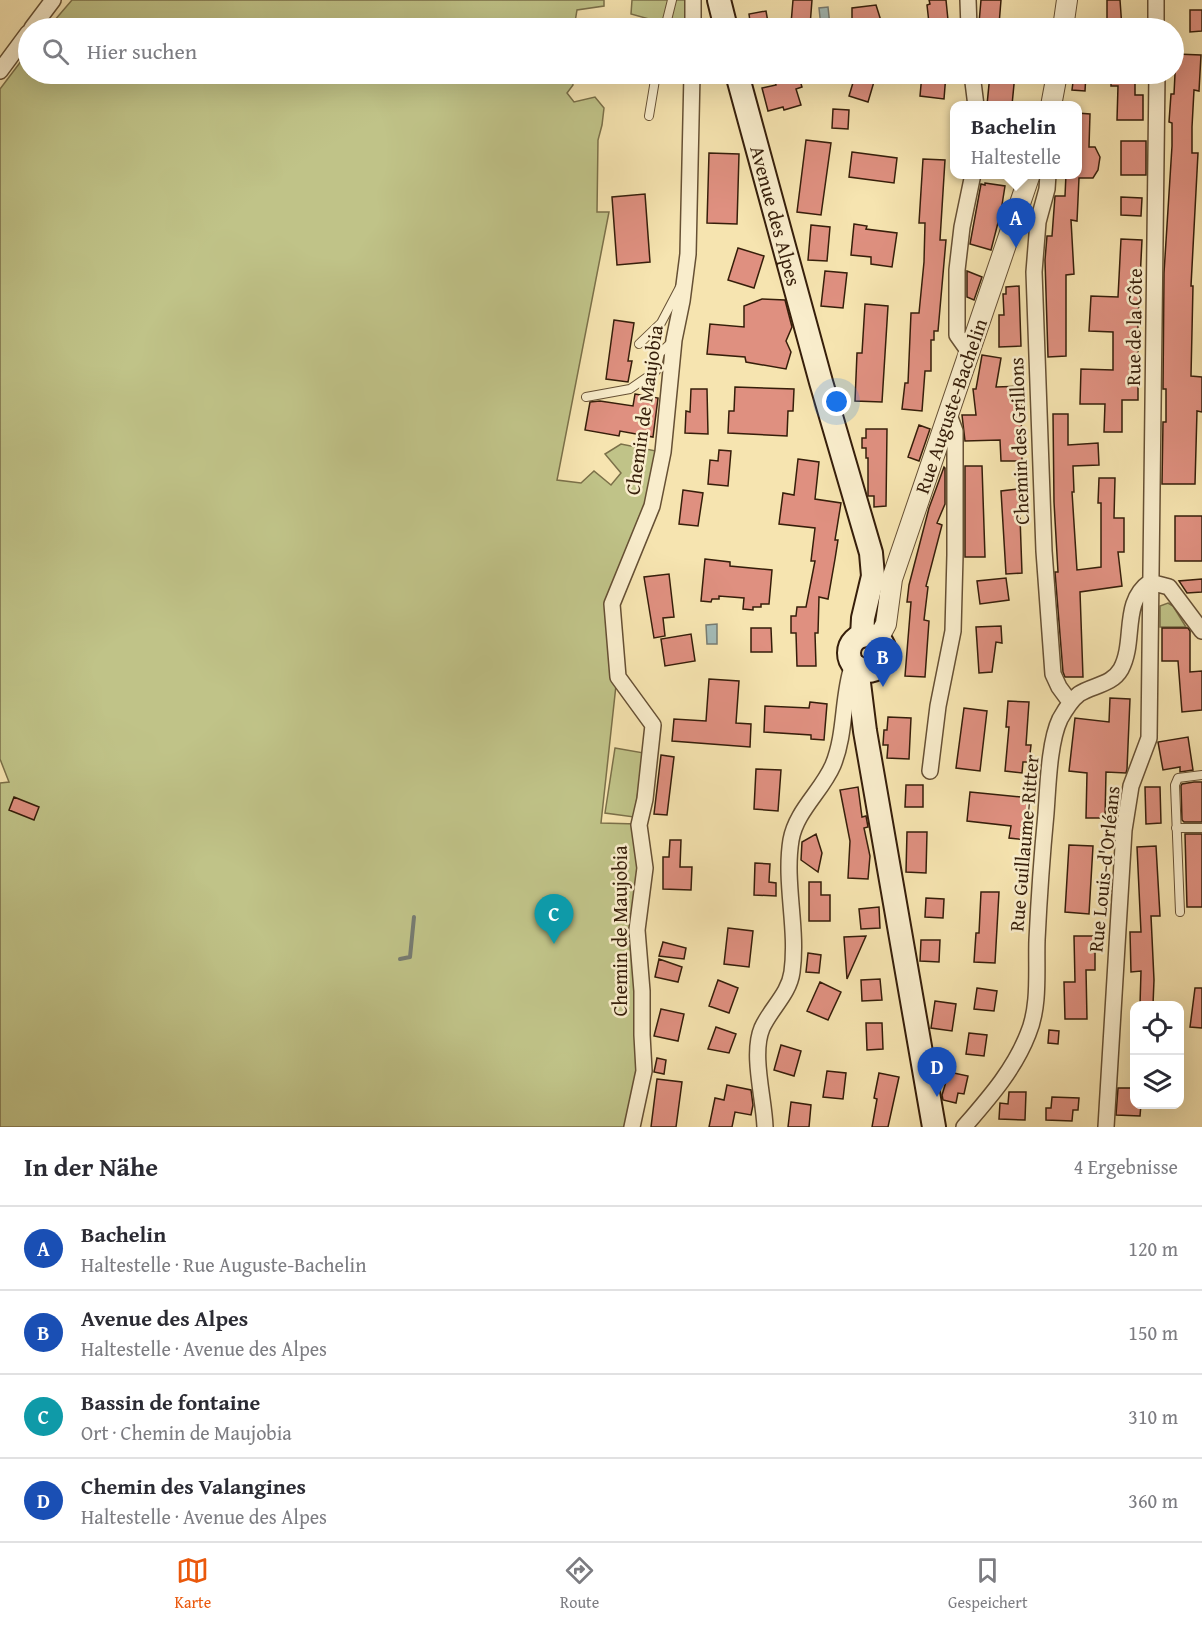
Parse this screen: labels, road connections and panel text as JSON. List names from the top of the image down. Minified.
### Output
{"streets":{"main road":["Avenue des Alpes"],"street":["Rue de la Côte","Rue Auguste-Bachelin","Chemin de Maujobia","Chemin des Grillons","Rue Guillaume-Ritter","Rue Louis-d'Orléans"]},"crossings":[["Avenue des Alpes","Rue Auguste-Bachelin"],["Rue de la Côte","Rue Louis-d'Orléans"],["Chemin des Grillons","Rue Guillaume-Ritter"]],"page":{"search":"Hier suchen","popup":["Bachelin","Haltestelle"],"pins":["A","B","C","D"],"heading":["In der Nähe","4 Ergebnisse"],"list":[{"mark":"A","name":"Bachelin","note":"Haltestelle · Rue Auguste-Bachelin","value":"120 m"},{"mark":"B","name":"Avenue des Alpes","note":"Haltestelle · Avenue des Alpes","value":"150 m"},{"mark":"C","name":"Bassin de fontaine","note":"Ort · Chemin de Maujobia","value":"310 m"},{"mark":"D","name":"Chemin des Valangines","note":"Haltestelle · Avenue des Alpes","value":"360 m"}],"nav":["Karte","Route","Gespeichert"]}}
